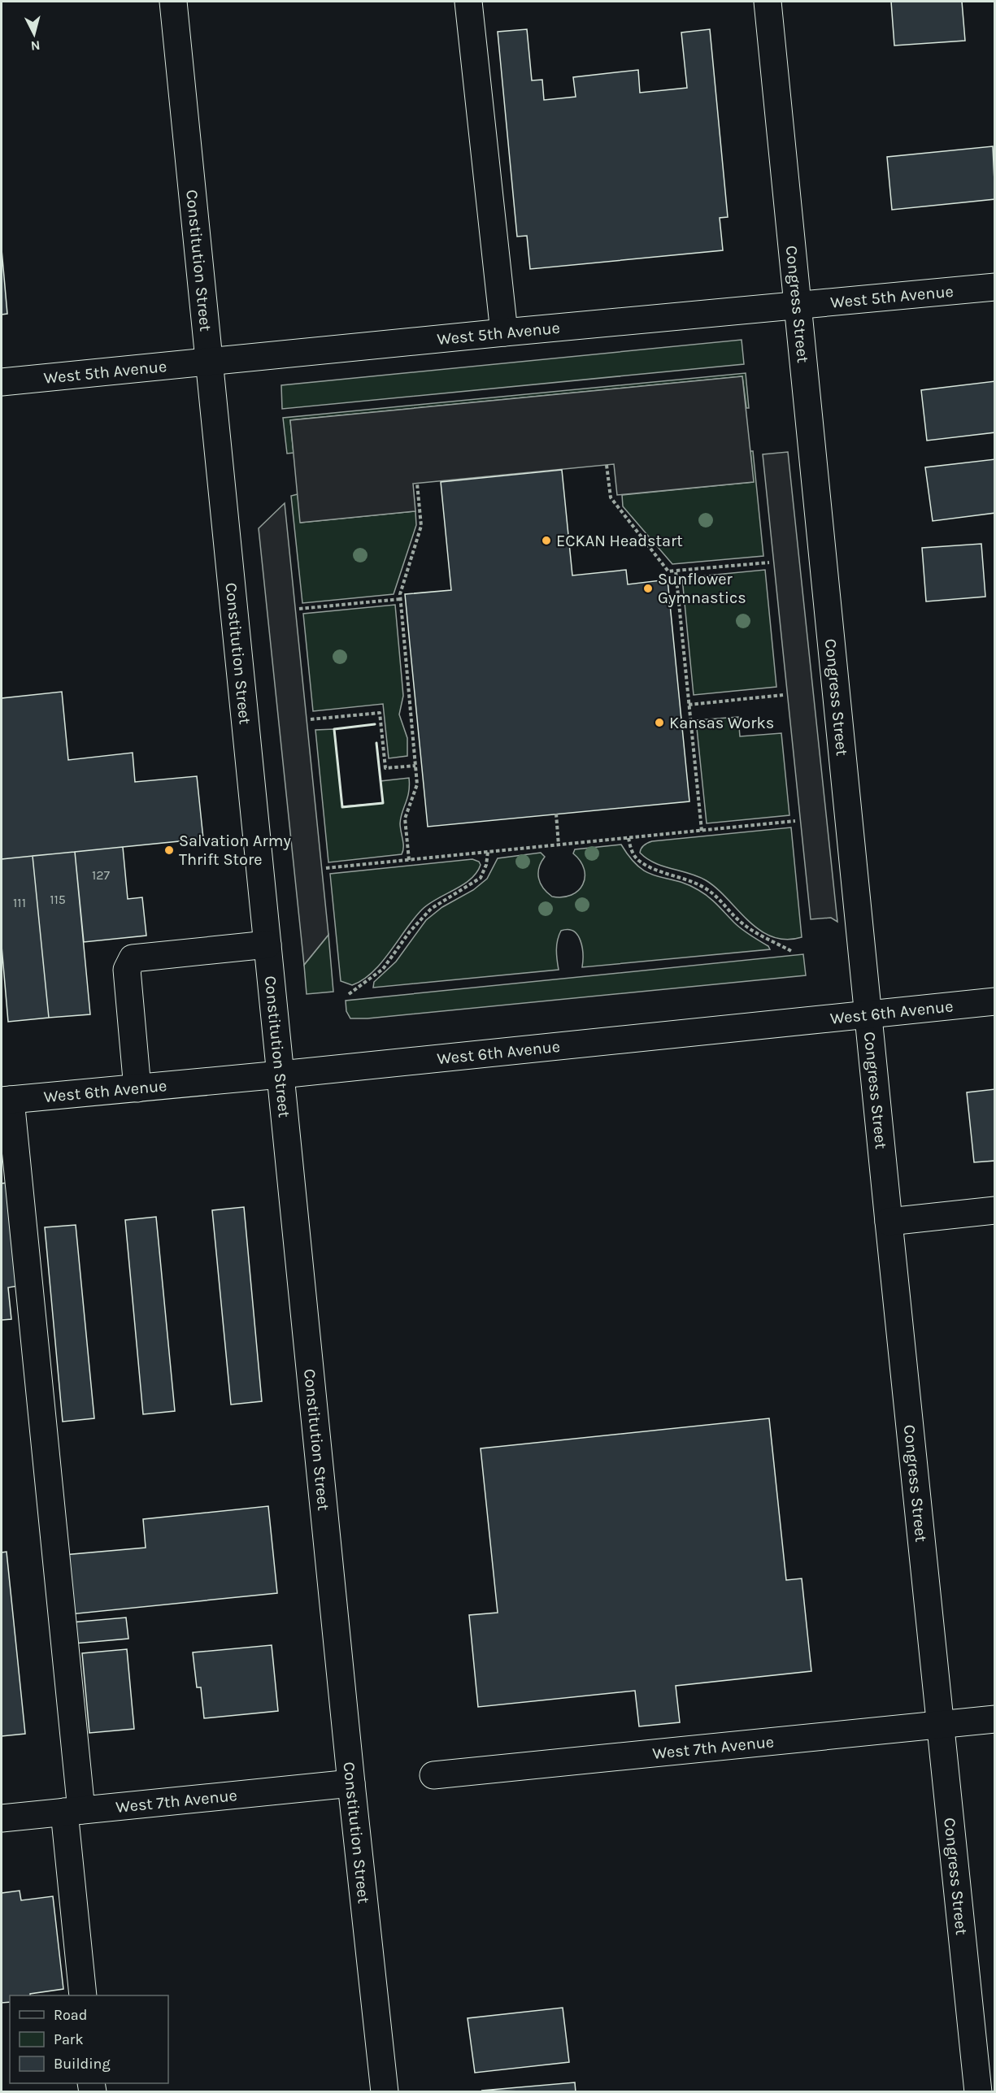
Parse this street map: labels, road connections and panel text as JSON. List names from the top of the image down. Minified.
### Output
{"streets":{"street":["Constitution Street","West 5th Avenue","Congress Street","West 6th Avenue","West 7th Avenue"]},"crossings":[["Constitution Street","West 5th Avenue"],["Constitution Street","West 6th Avenue"],["Constitution Street","West 7th Avenue"],["West 5th Avenue","Congress Street"],["Congress Street","West 6th Avenue"],["Congress Street","West 7th Avenue"]],"places":["ECKAN Headstart","Sunflower Gymnastics","Kansas Works","Salvation Army Thrift Store"],"house_numbers":["127","115","111"],"legend":["Road","Park","Building"],"north":"bottom"}
